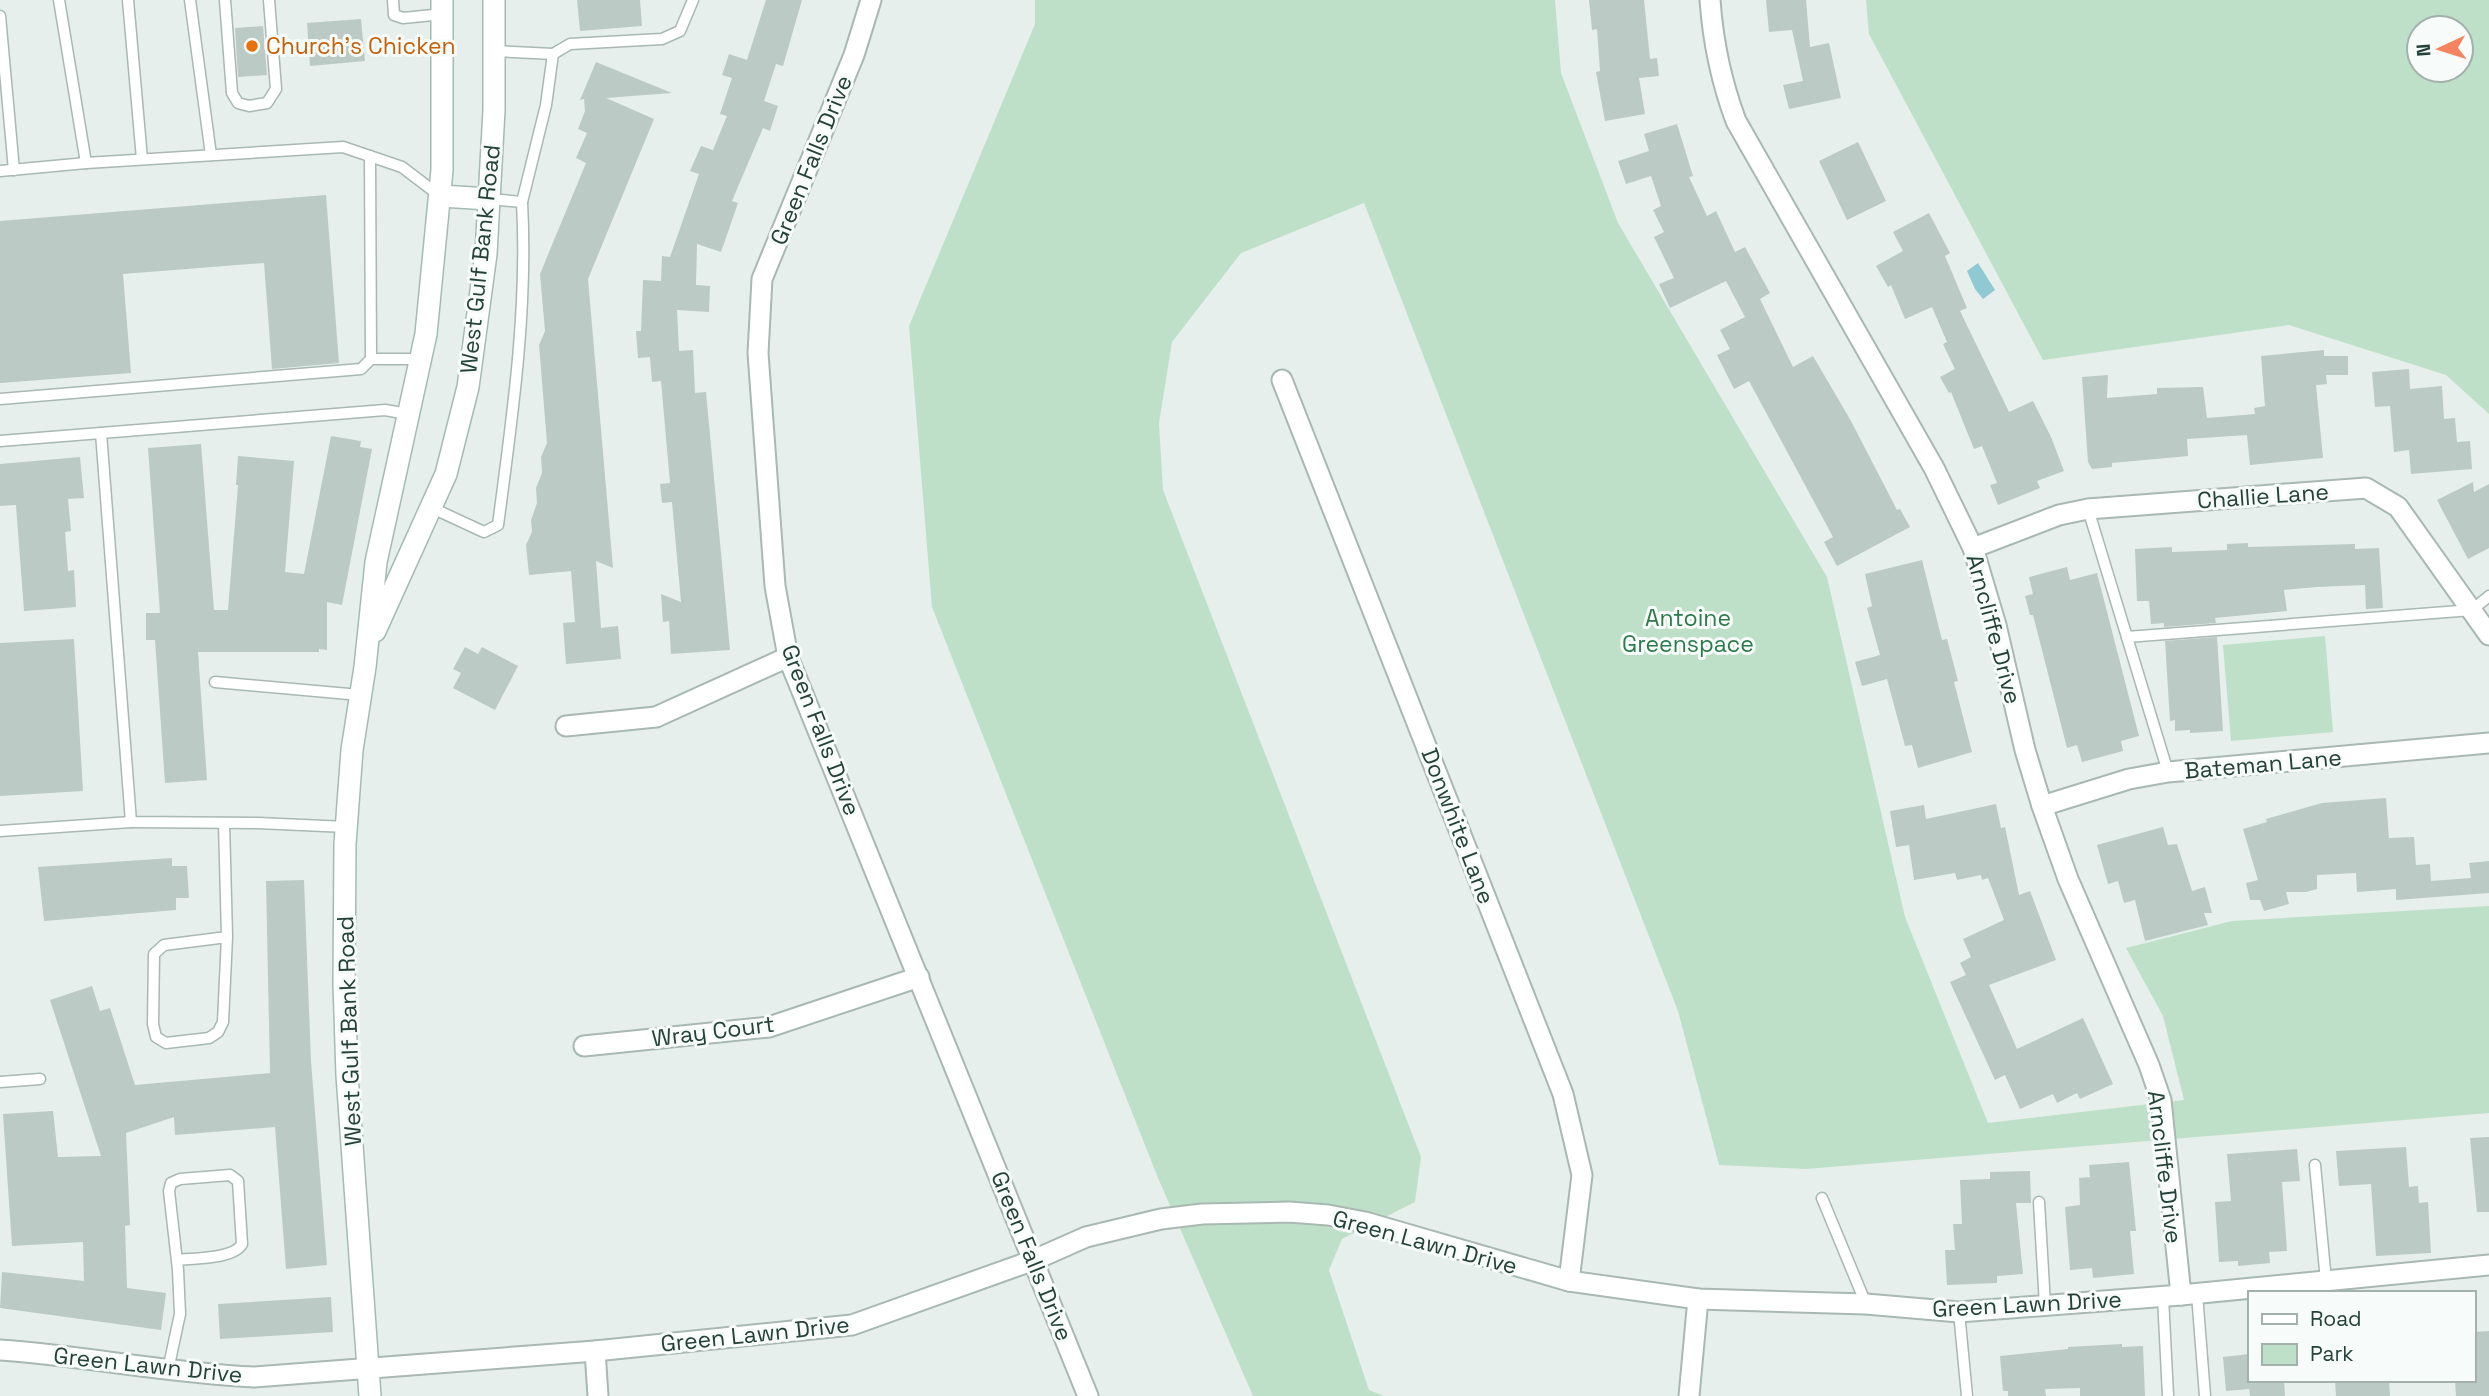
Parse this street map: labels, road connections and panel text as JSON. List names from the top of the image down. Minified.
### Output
{"streets":{"street":["Green Falls Drive","West Gulf Bank Road","Challie Lane","Arncliffe Drive","Bateman Lane","Donwhite Lane","Wray Court","Green Lawn Drive"]},"crossings":[["Green Falls Drive","Wray Court"],["Green Falls Drive","Green Lawn Drive"],["West Gulf Bank Road","Green Lawn Drive"],["Challie Lane","Arncliffe Drive"],["Arncliffe Drive","Bateman Lane"],["Arncliffe Drive","Green Lawn Drive"],["Donwhite Lane","Green Lawn Drive"]],"parks":["Antoine Greenspace"],"places":["Church's Chicken"],"legend":["Road","Park"],"north":"left"}
